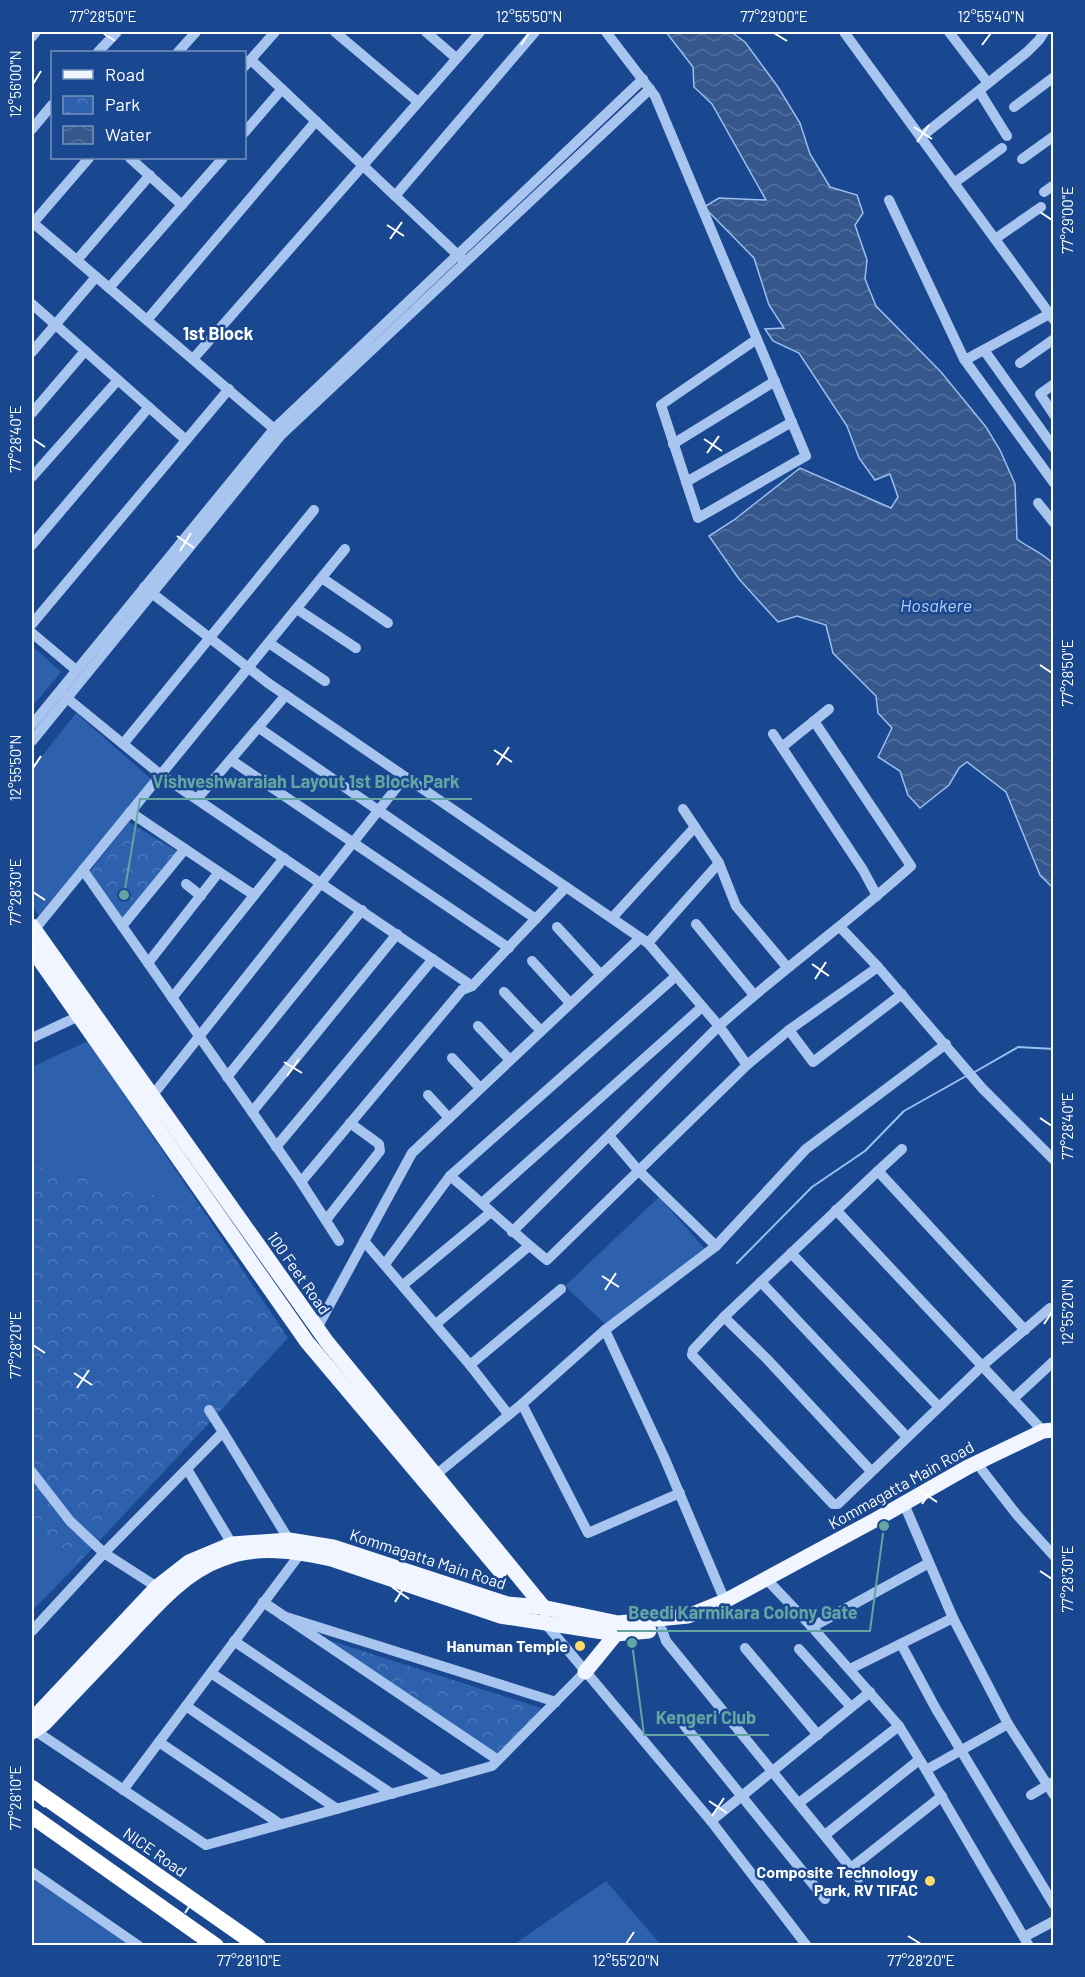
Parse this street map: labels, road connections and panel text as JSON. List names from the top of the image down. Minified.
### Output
{"streets":{"highway":["NICE Road"],"main road":["100 Feet Road","Kommagatta Main Road"]},"crossings":[["100 Feet Road","Kommagatta Main Road"]],"districts":["1st Block"],"water":["Hosakere"],"places":["Vishveshwaraiah Layout 1st Block Park","Beedi Karmikara Colony Gate","Kengeri Club","Hanuman Temple","Composite Technology Park, RV TIFAC"],"legend":["Road","Park","Water"],"coordinates":["77°28'50\"E","12°55'50\"N","77°29'00\"E","12°55'40\"N","12°56'00\"N","77°28'40\"E","77°28'30\"E","12°55'20\"N","77°28'20\"E","77°28'10\"E"]}
